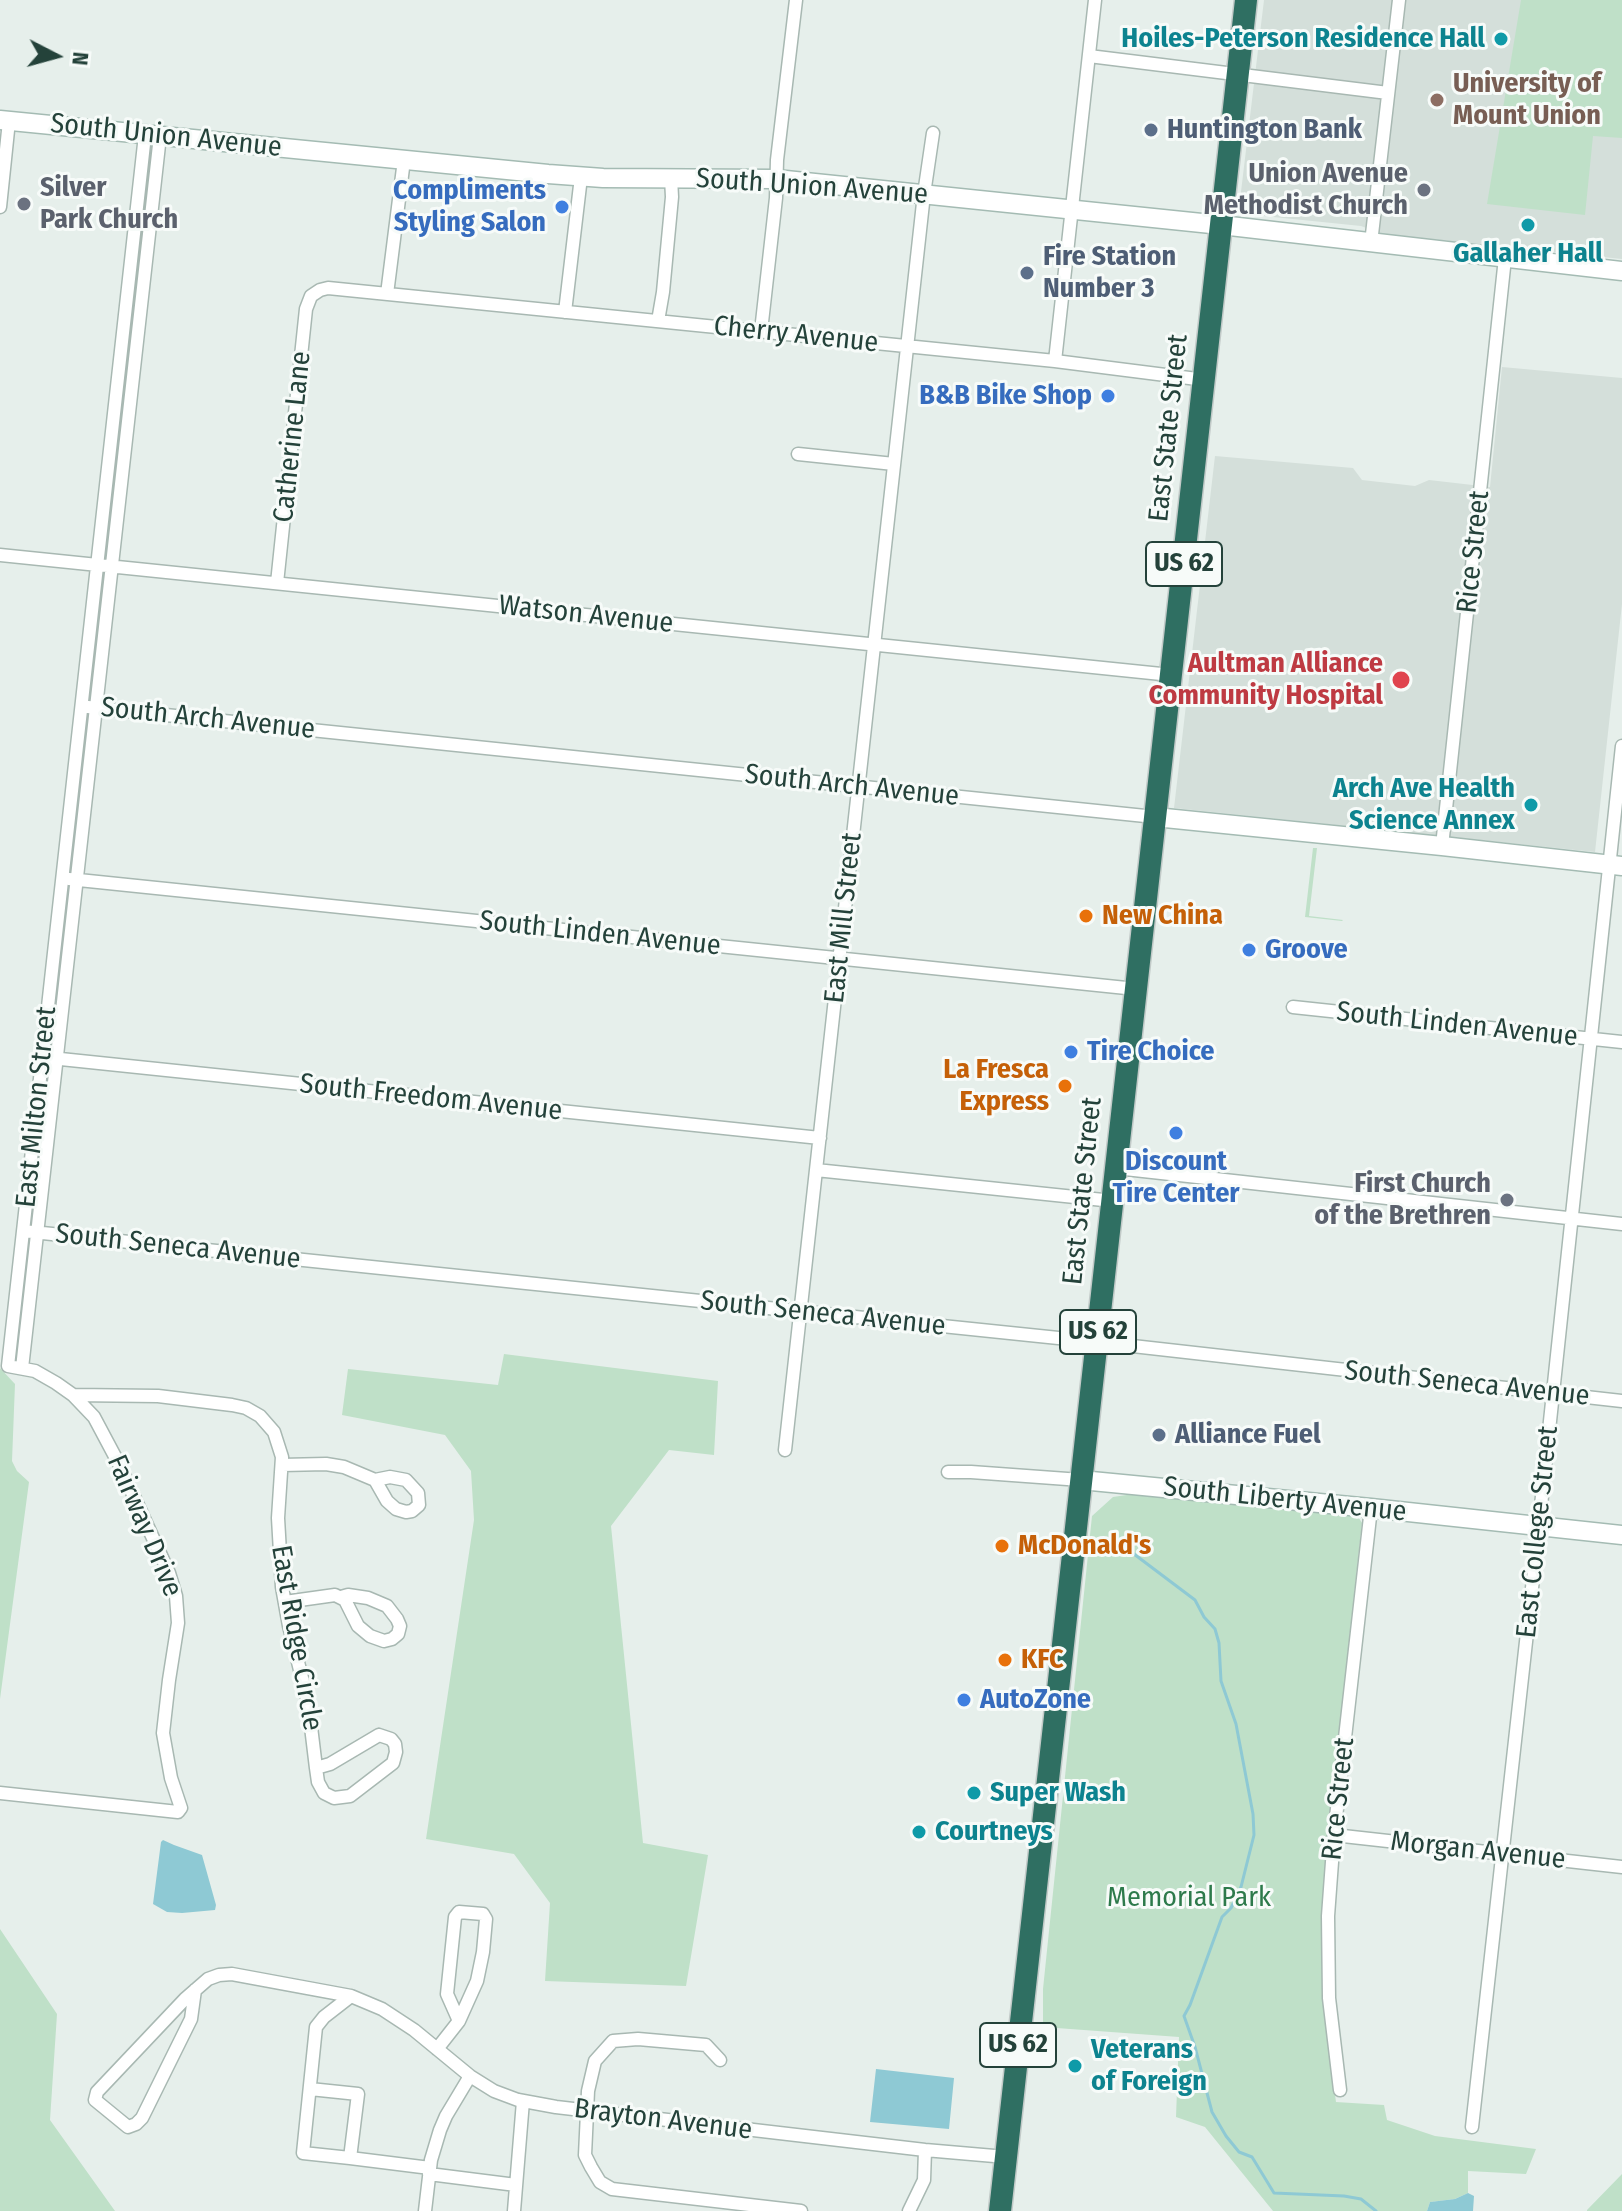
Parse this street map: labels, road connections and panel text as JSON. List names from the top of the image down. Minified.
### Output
{"streets":{"highway":["East State Street","US 62"],"main road":["South Union Avenue","South Arch Avenue","South Liberty Avenue"],"street":["Cherry Avenue","Catherine Lane","Rice Street","Watson Avenue","East Mill Street","South Linden Avenue","South Freedom Avenue","East Milton Street","South Seneca Avenue","Fairway Drive","East College Street","East Ridge Circle","Morgan Avenue","Brayton Avenue"]},"crossings":[["South Union Avenue","East State Street"],["South Union Avenue","Rice Street"],["South Union Avenue","US 62"],["South Union Avenue","East Mill Street"],["South Union Avenue","East Milton Street"],["Cherry Avenue","East State Street"],["Cherry Avenue","Catherine Lane"],["Cherry Avenue","East Mill Street"],["East State Street","US 62"],["East State Street","Watson Avenue"],["East State Street","South Arch Avenue"],["East State Street","South Linden Avenue"],["East State Street","South Seneca Avenue"],["East State Street","South Liberty Avenue"],["East State Street","Brayton Avenue"],["Catherine Lane","Watson Avenue"],["Rice Street","South Arch Avenue"],["Rice Street","South Liberty Avenue"],["Rice Street","Morgan Avenue"],["Watson Avenue","East Mill Street"],["Watson Avenue","East Milton Street"],["South Arch Avenue","East Mill Street"],["South Arch Avenue","East Milton Street"],["South Arch Avenue","East College Street"],["East Mill Street","South Linden Avenue"],["East Mill Street","South Freedom Avenue"],["East Mill Street","South Seneca Avenue"],["South Linden Avenue","East Milton Street"],["South Linden Avenue","East College Street"],["South Freedom Avenue","East Milton Street"],["East Milton Street","South Seneca Avenue"],["South Seneca Avenue","East College Street"],["South Liberty Avenue","East College Street"],["Fairway Drive","East Ridge Circle"],["East College Street","Morgan Avenue"]],"parks":["Memorial Park"],"places":["Hoiles-Peterson Residence Hall","University of Mount Union","Huntington Bank","Union Avenue Methodist Church","Silver Park Church","Compliments Styling Salon","Gallaher Hall","Fire Station Number 3","B&B Bike Shop","Aultman Alliance Community Hospital","Arch Ave Health Science Annex","New China","Groove","Tire Choice","La Fresca Express","Discount Tire Center","First Church of the Brethren","Alliance Fuel","McDonald's","KFC","AutoZone","Super Wash","Courtneys","Veterans of Foreign"],"north":"right"}
